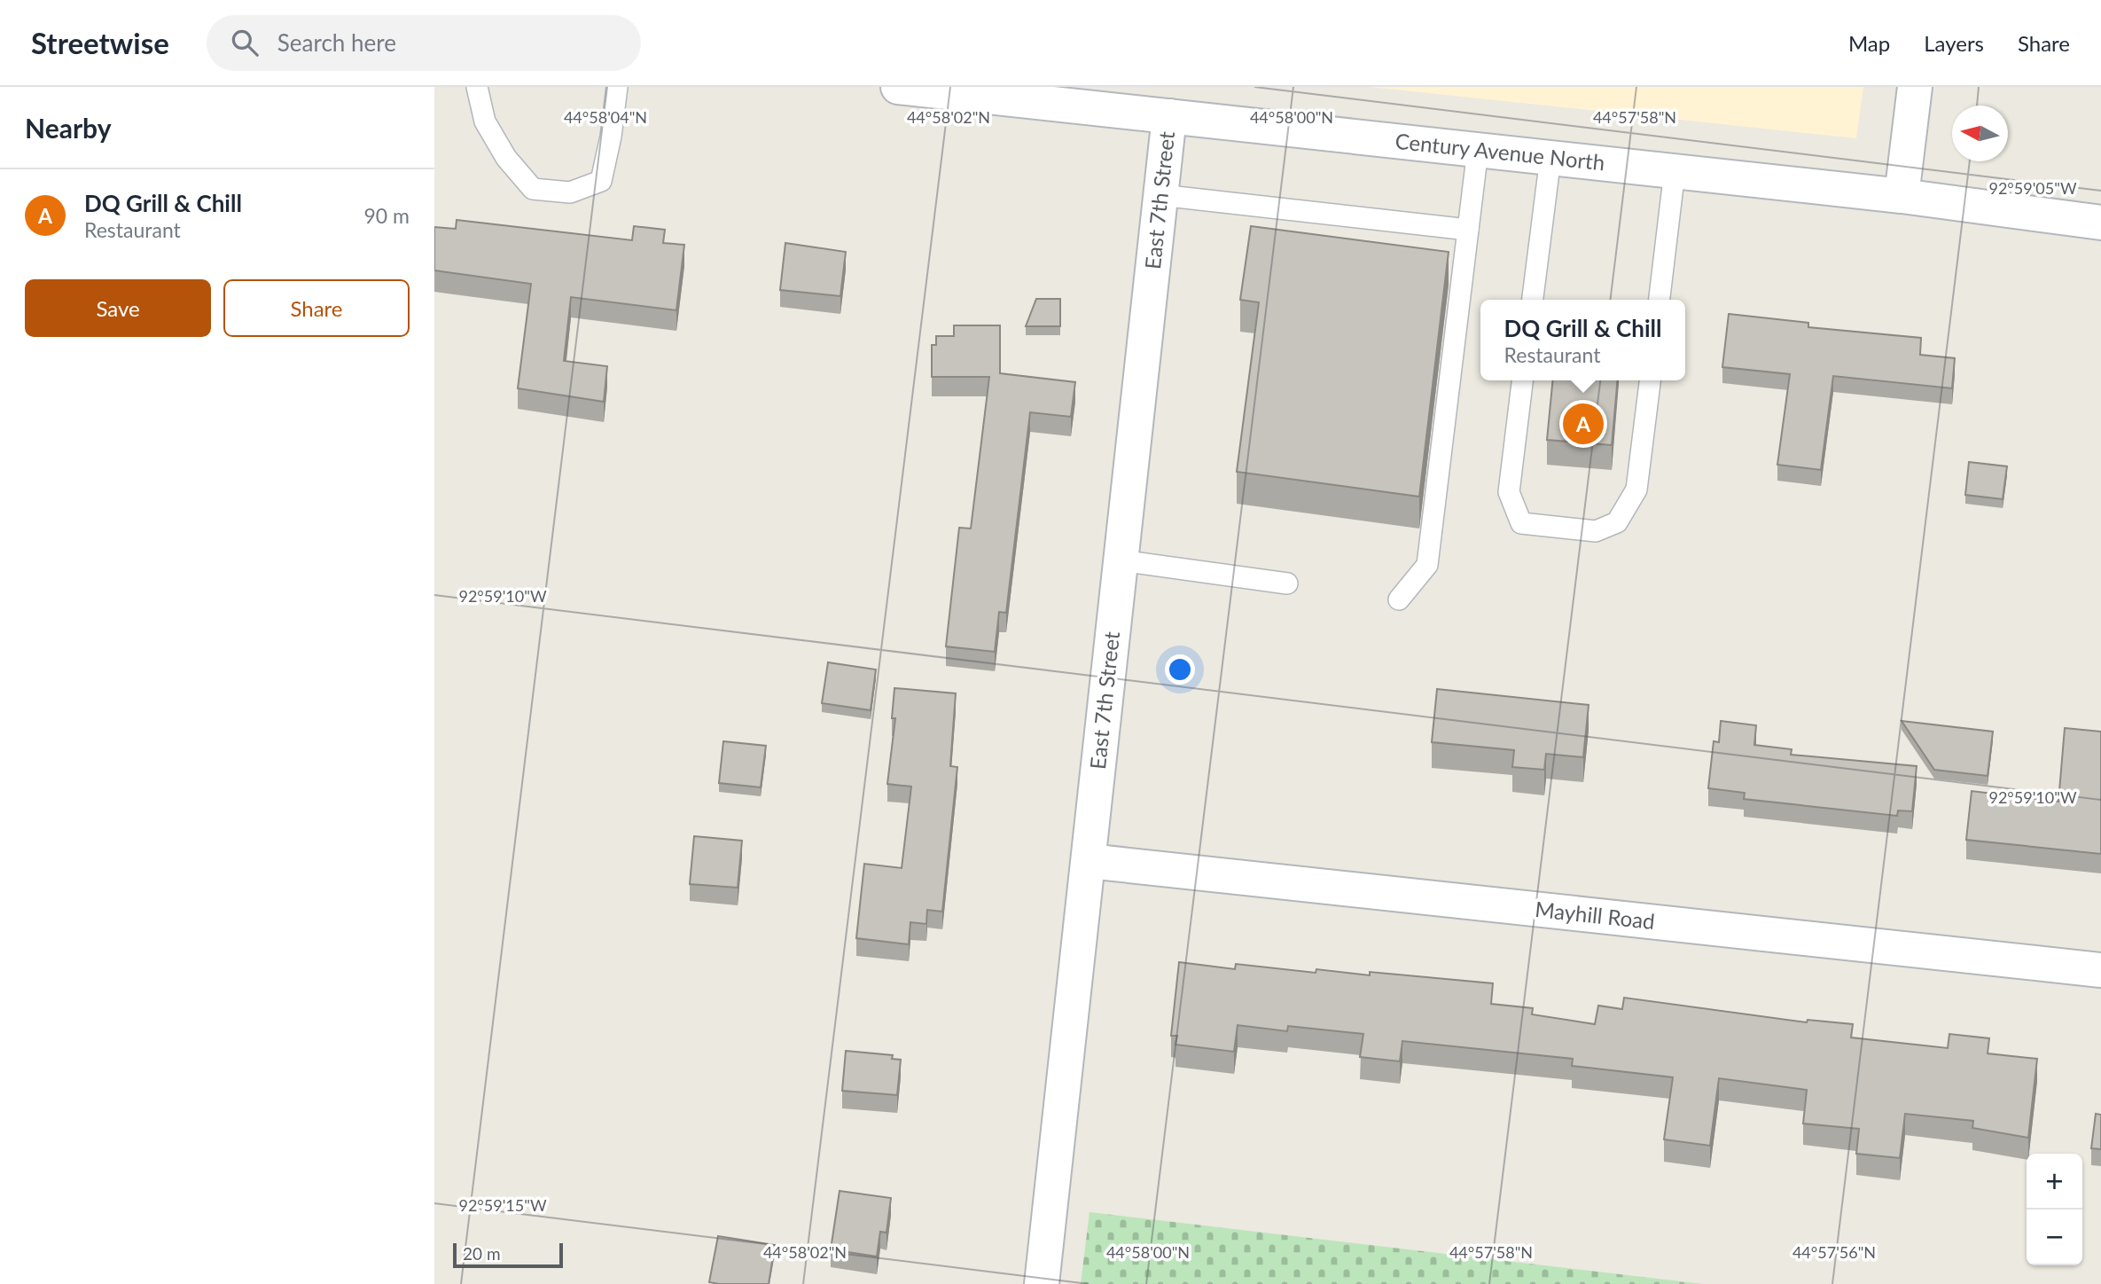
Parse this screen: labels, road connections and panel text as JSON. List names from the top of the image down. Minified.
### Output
{"streets":{"street":["Century Avenue North","East 7th Street","Mayhill Road"]},"crossings":[["Century Avenue North","East 7th Street"],["East 7th Street","Mayhill Road"]],"scale_bar":"20 m","north":"left","page":{"header":"Streetwise","search":"Search here","nav":["Map","Layers","Share"],"heading":"Nearby","list":[{"mark":"A","name":"DQ Grill & Chill","note":"Restaurant","value":"90 m"}],"buttons":["Save","Share"],"popup":["DQ Grill & Chill","Restaurant"],"pins":"A","map_buttons":["+","−"],"scale":"20 m"},"coordinates":["44°58'04\"N","44°58'02\"N","44°58'00\"N","44°57'58\"N","92°59'05\"W","92°59'10\"W","92°59'15\"W","44°57'56\"N"]}
